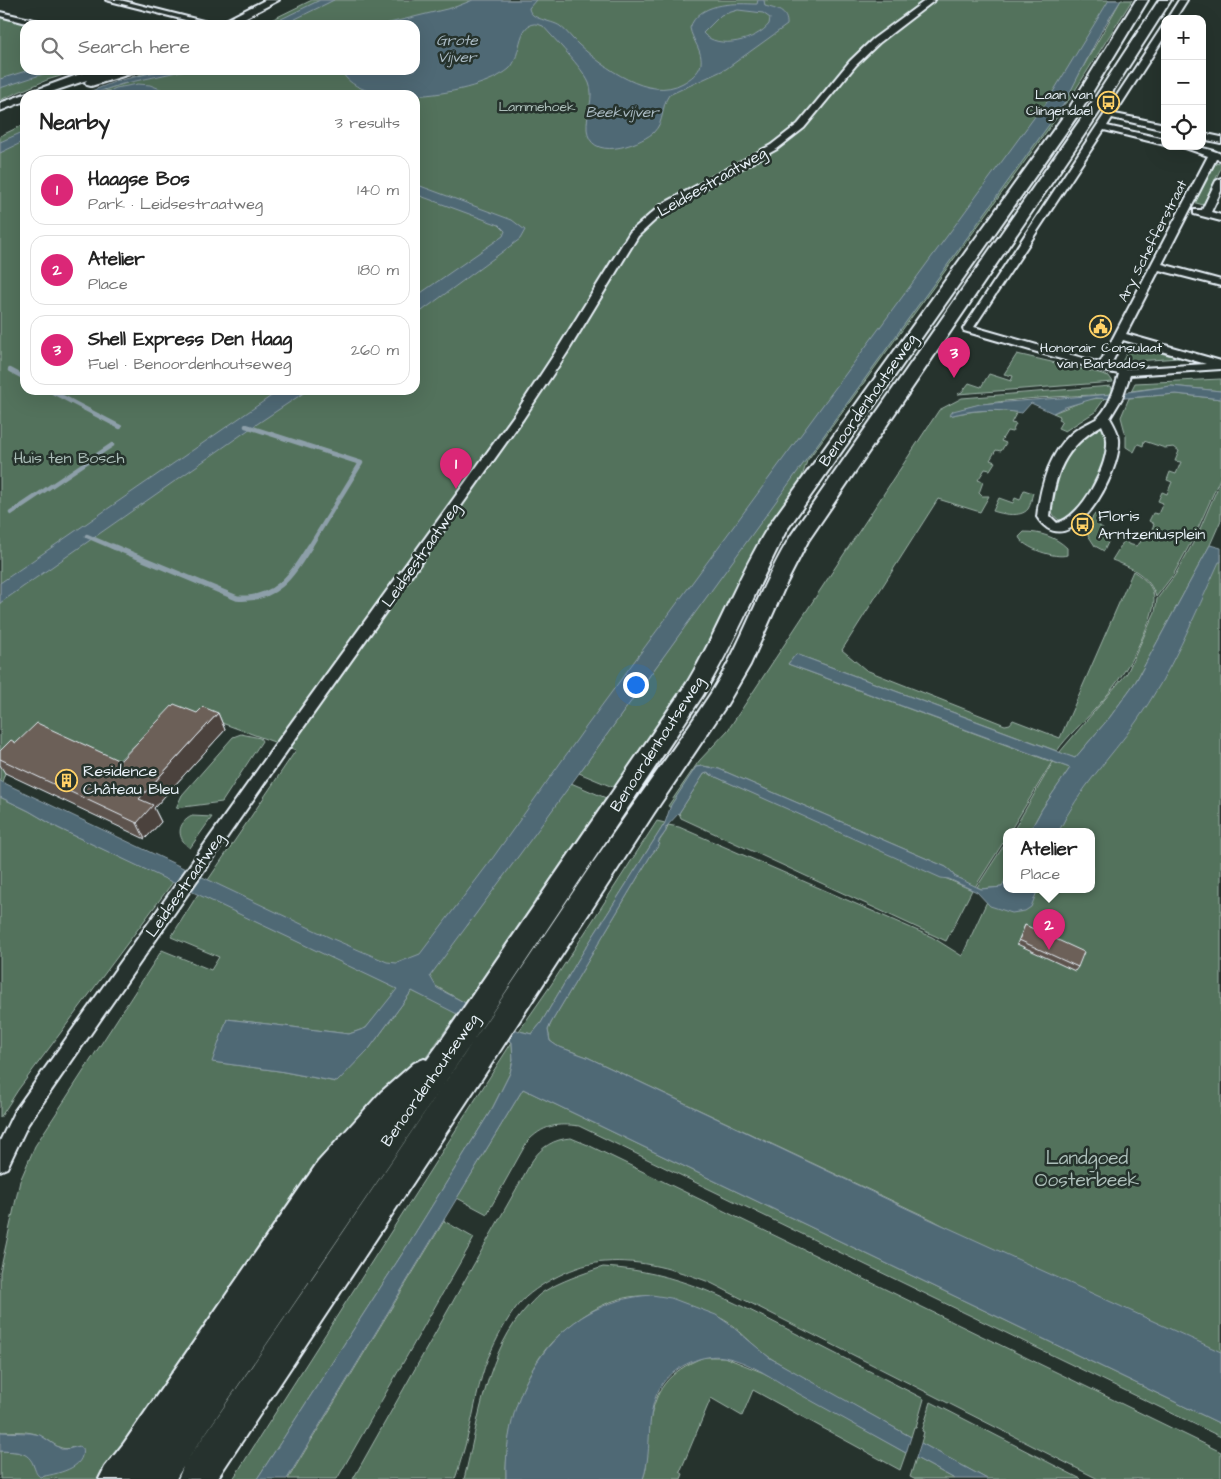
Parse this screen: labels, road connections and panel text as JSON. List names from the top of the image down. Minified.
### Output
{"streets":{"main road":["Benoordenhoutseweg"],"street":["Leidsestraatweg","Ary Schefferstraat"]},"water":["Grote Vijver","Beekvijver"],"parks":["Lammehoek","Huis ten Bosch","Landgoed Oosterbeek"],"places":{"bus stop":["Laan van Clingendael","Floris Arntzeniusplein"],"public building":["Honorair Consulaat van Barbados"],"building":["Residence Château Bleu"]},"page":{"map_buttons":["+","−"],"search":"Search here","heading":["Nearby","3 results"],"list":[{"mark":"1","name":"Haagse Bos","note":"Park · Leidsestraatweg","value":"140 m"},{"mark":"2","name":"Atelier","note":"Place","value":"180 m"},{"mark":"3","name":"Shell Express Den Haag","note":"Fuel · Benoordenhoutseweg","value":"260 m"}],"pins":["3","1","2"],"popup":["Atelier","Place"]}}
